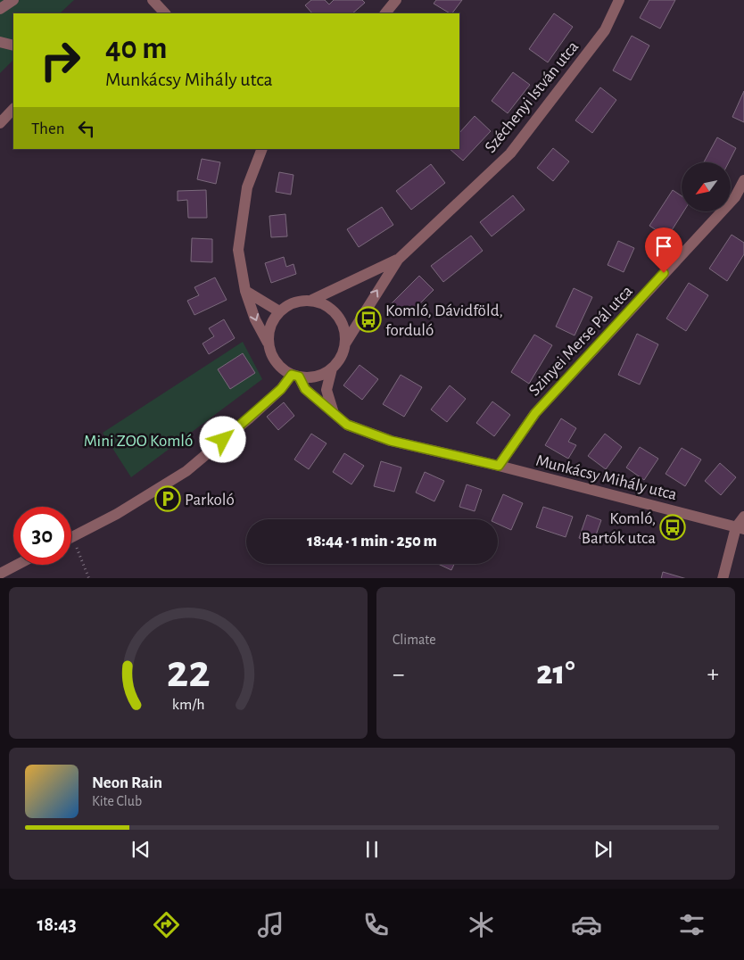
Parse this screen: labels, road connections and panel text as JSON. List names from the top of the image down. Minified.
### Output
{"streets":{"street":["Széchenyi István utca","Szinyei Merse Pál utca","Munkácsy Mihály utca"]},"crossings":[["Széchenyi István utca","Munkácsy Mihály utca"],["Szinyei Merse Pál utca","Munkácsy Mihály utca"]],"parks":["Mini ZOO Komló"],"places":{"bus stop":["Komló, Dávidföld, forduló","Komló, Bartók utca"],"parking":["Parkoló"]},"north":"bottom left","page":{"turn":["40 m","Munkácsy Mihály utca"],"then":"Then","limit":"30","trip":"18:44 · 1 min · 250 m","tile":"Climate","heat":["−","21°","+"],"song":["Neon Rain","Kite Club"],"tabs":"18:43","gauge":["22","km/h"]}}
